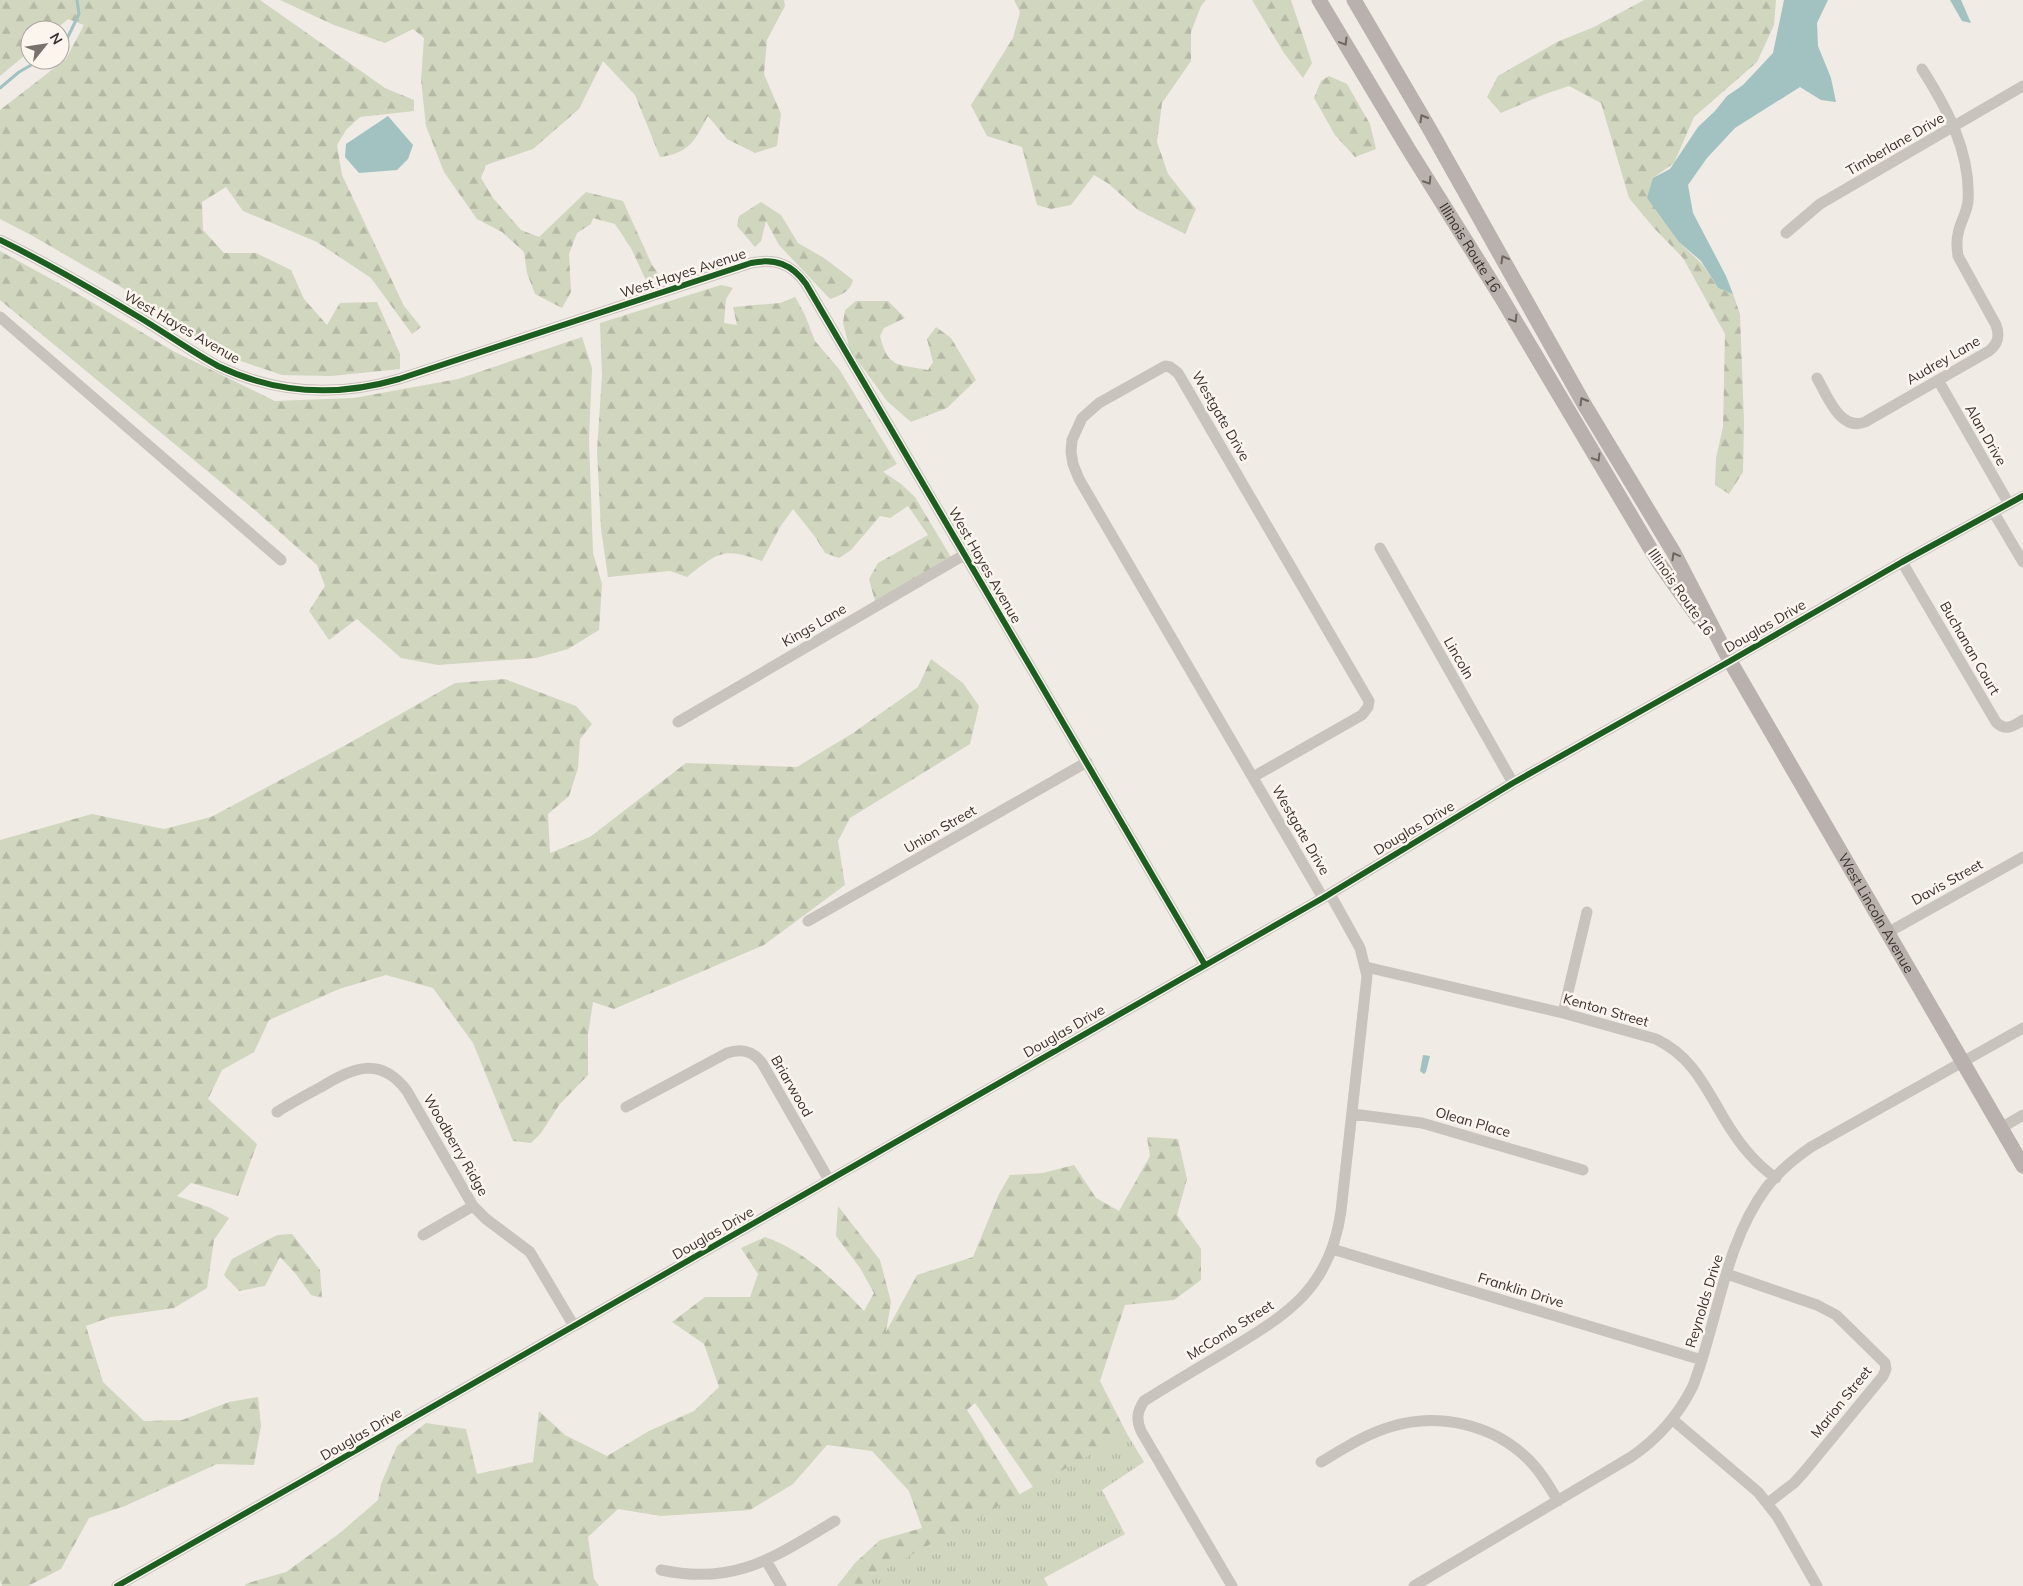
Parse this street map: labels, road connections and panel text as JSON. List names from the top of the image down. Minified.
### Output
{"streets":{"main road":["Illinois Route 16","West Lincoln Avenue"],"street":["Timberlane Drive","West Hayes Avenue","Audrey Lane","Westgate Drive","Alan Drive","Kings Lane","Douglas Drive","Buchanan Court","Lincoln","Union Street","Davis Street","Kenton Street","Briarwood","Olean Place","Woodberry Ridge","Franklin Drive","Reynolds Drive","McComb Street","Marion Street"]},"crossings":[["Timberlane Drive","Audrey Lane"],["Illinois Route 16","Douglas Drive"],["Illinois Route 16","West Lincoln Avenue"],["West Hayes Avenue","Kings Lane"],["West Hayes Avenue","Douglas Drive"],["West Hayes Avenue","Union Street"],["Audrey Lane","Alan Drive"],["Westgate Drive","Douglas Drive"],["Westgate Drive","McComb Street"],["Alan Drive","Douglas Drive"],["Douglas Drive","Buchanan Court"],["Douglas Drive","Lincoln"],["Douglas Drive","West Lincoln Avenue"],["Douglas Drive","Briarwood"],["Douglas Drive","Woodberry Ridge"],["Douglas Drive","McComb Street"],["Davis Street","West Lincoln Avenue"],["West Lincoln Avenue","Reynolds Drive"],["Kenton Street","Reynolds Drive"],["Kenton Street","McComb Street"],["Olean Place","McComb Street"],["Franklin Drive","Reynolds Drive"],["Franklin Drive","McComb Street"],["Reynolds Drive","Marion Street"]],"north":"top right"}
